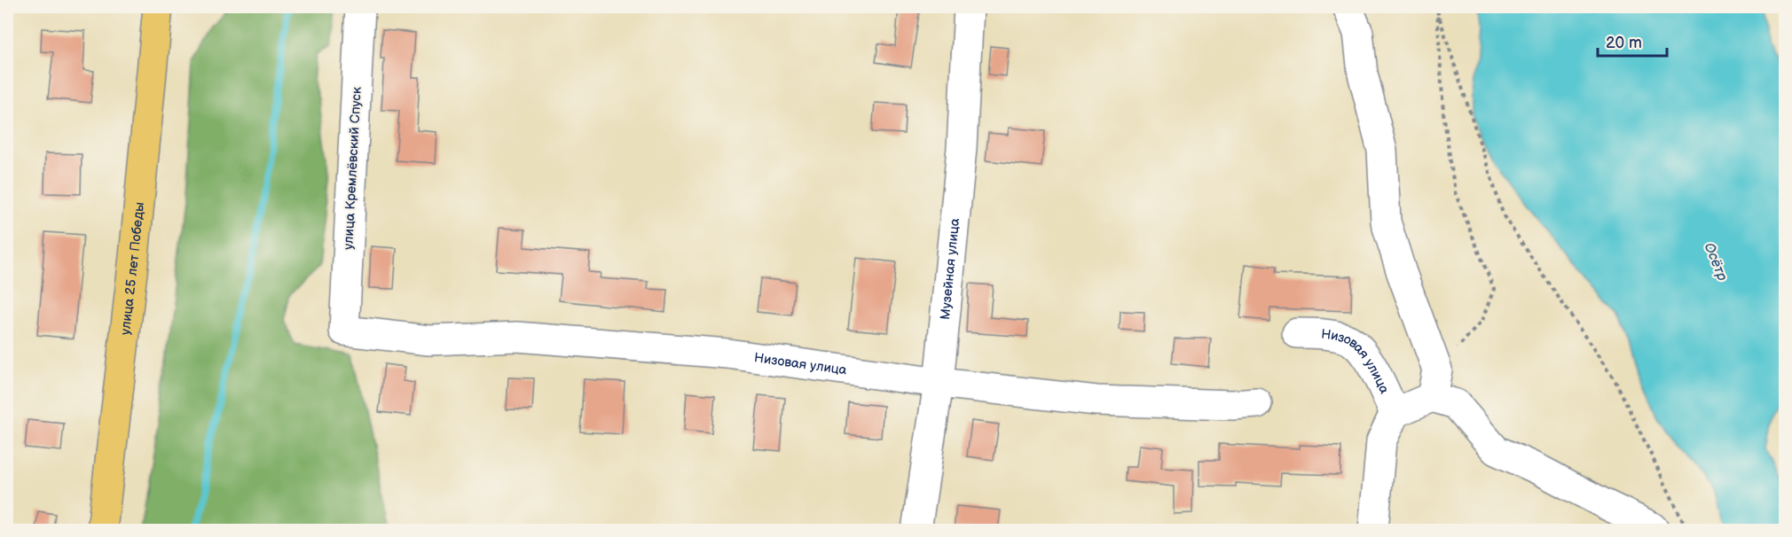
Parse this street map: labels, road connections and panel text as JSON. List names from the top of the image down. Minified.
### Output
{"streets":{"main road":["улица 25 лет Победы"],"street":["улица Кремлёвский Спуск","Музейная улица","Низовая улица"]},"crossings":[["улица Кремлёвский Спуск","Низовая улица"],["Музейная улица","Низовая улица"]],"water":["Осётр"],"scale_bar":"20 m"}
